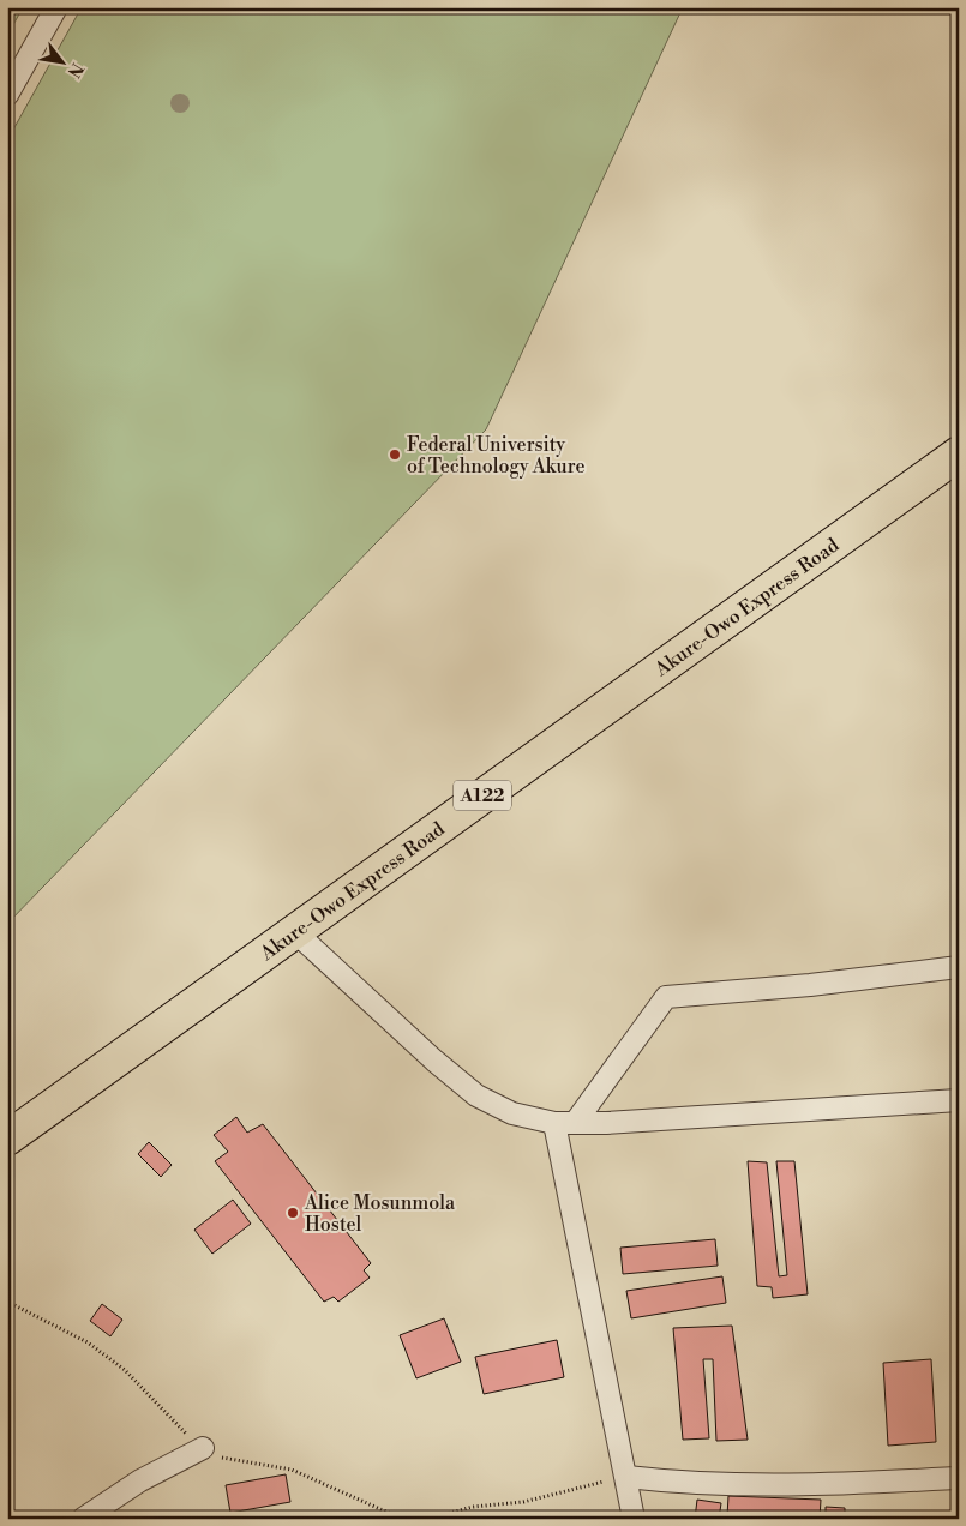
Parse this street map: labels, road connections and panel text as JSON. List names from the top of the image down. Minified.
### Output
{"streets":{"highway":["Akure-Owo Express Road","A122"]},"places":["Federal University of Technology Akure","Alice Mosunmola Hostel"],"north":"bottom right"}
